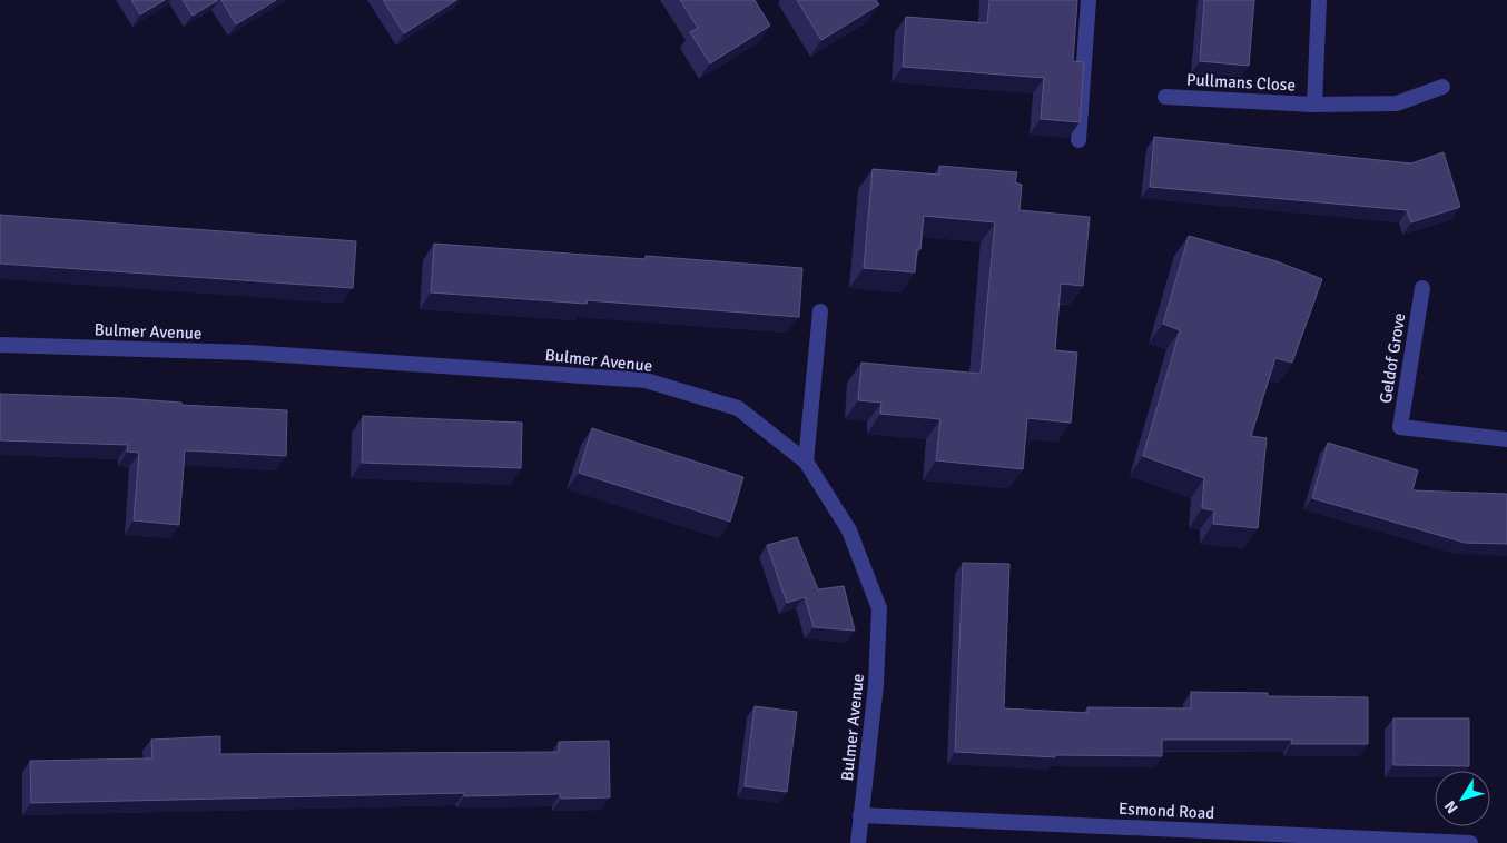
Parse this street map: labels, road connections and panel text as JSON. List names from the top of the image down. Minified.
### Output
{"streets":{"street":["Pullmans Close","Bulmer Avenue","Geldof Grove","Esmond Road"]},"crossings":[["Bulmer Avenue","Esmond Road"]],"north":"bottom left"}
